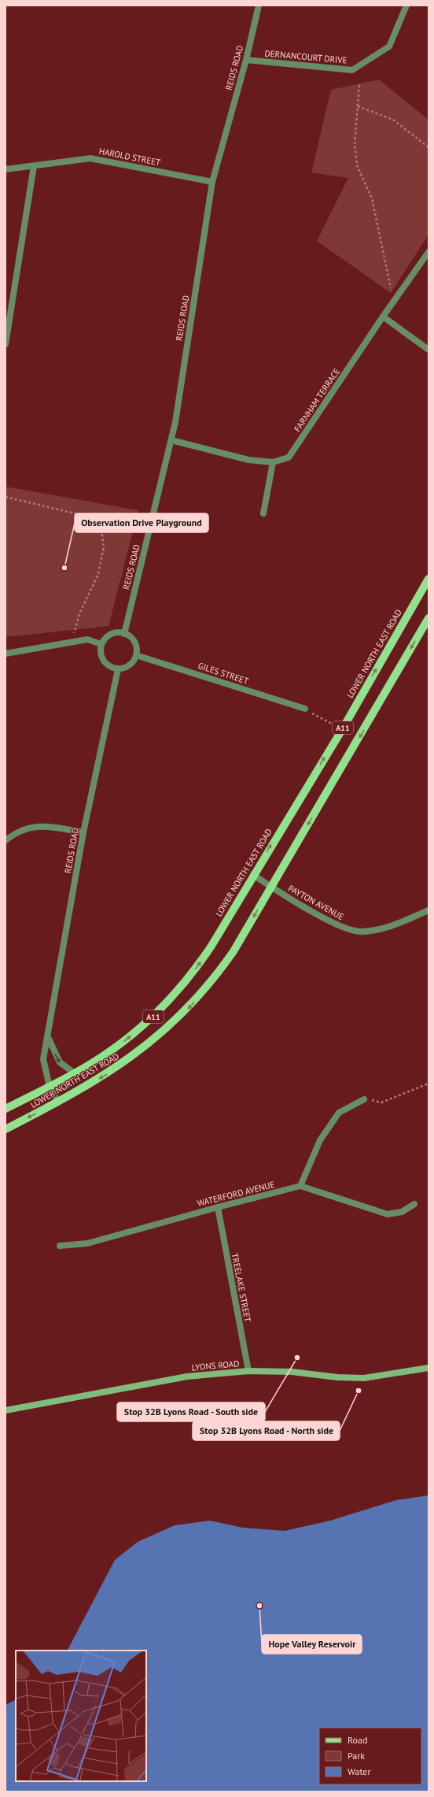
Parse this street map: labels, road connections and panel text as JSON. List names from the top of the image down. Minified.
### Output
{"streets":{"main road":["LOWER NORTH EAST ROAD","A11"],"street":["DERNANCOURT DRIVE","REIDS ROAD","HAROLD STREET","FARNHAM TERRACE","GILES STREET","PAYTON AVENUE","WATERFORD AVENUE","TREELAKE STREET","LYONS ROAD"]},"crossings":[["DERNANCOURT DRIVE","REIDS ROAD"],["REIDS ROAD","HAROLD STREET"],["REIDS ROAD","FARNHAM TERRACE"],["REIDS ROAD","LOWER NORTH EAST ROAD"],["REIDS ROAD","GILES STREET"],["LOWER NORTH EAST ROAD","PAYTON AVENUE"],["WATERFORD AVENUE","TREELAKE STREET"],["TREELAKE STREET","LYONS ROAD"]],"places":["Observation Drive Playground","Stop 32B Lyons Road - South side","Stop 32B Lyons Road - North side","Hope Valley Reservoir"],"legend":["Road","Park","Water"]}
